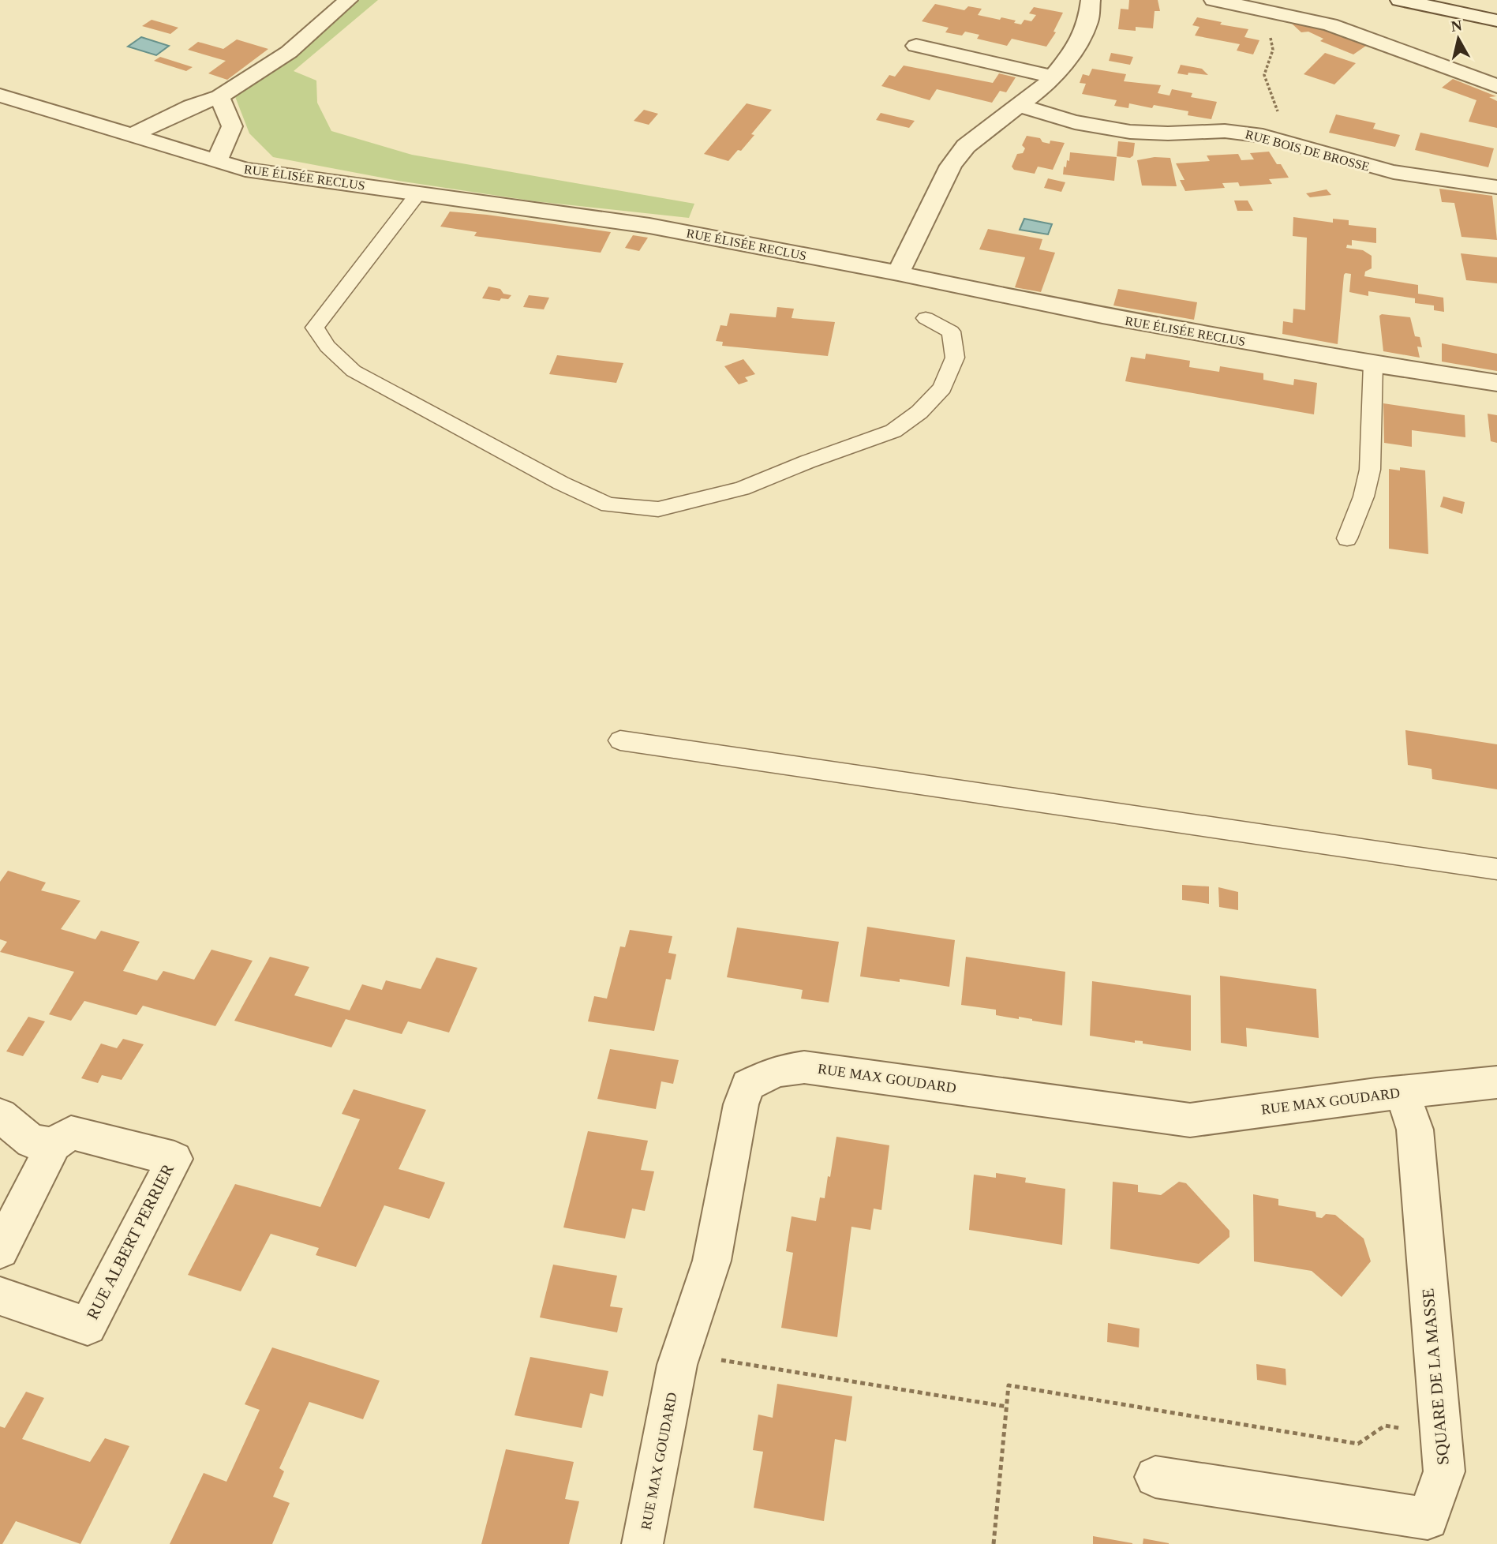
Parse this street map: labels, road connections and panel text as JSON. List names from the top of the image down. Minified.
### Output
{"streets":{"street":["RUE BOIS DE BROSSE","RUE ÉLISÉE RECLUS","RUE MAX GOUDARD","RUE ALBERT PERRIER","SQUARE DE LA MASSE"]},"crossings":[["RUE MAX GOUDARD","SQUARE DE LA MASSE"]],"north":"top"}
